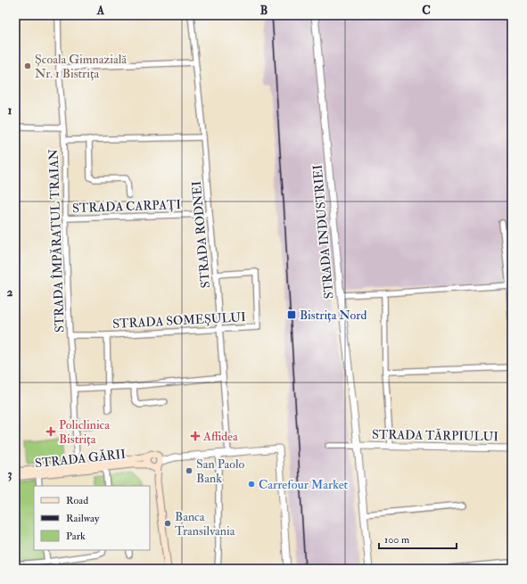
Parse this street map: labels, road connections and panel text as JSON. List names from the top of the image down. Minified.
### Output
{"streets":{"main road":["STRADA GĂRII"],"street":["STRADA CARPAȚI","STRADA INDUSTRIEI","STRADA RODNEI","STRADA ÎMPĂRATUL TRAIAN","STRADA SOMEȘULUI","STRADA TĂRPIULUI"]},"crossings":[["STRADA CARPAȚI","STRADA RODNEI"],["STRADA CARPAȚI","STRADA ÎMPĂRATUL TRAIAN"],["STRADA INDUSTRIEI","STRADA TĂRPIULUI"],["STRADA RODNEI","STRADA SOMEȘULUI"],["STRADA RODNEI","STRADA GĂRII"],["STRADA ÎMPĂRATUL TRAIAN","STRADA SOMEȘULUI"],["STRADA ÎMPĂRATUL TRAIAN","STRADA GĂRII"]],"places":{"other":["Școala Gimnazială Nr. 1 Bistrița","San Paolo Bank","Carrefour Market","Banca Transilvania"],"transit":["Bistrița Nord"],"health":["Policlinica Bistrița","Affidea"]},"legend":["Road","Railway","Park"],"scale_bar":"100 m","grid":{"columns":["A","B","C"],"rows":["1","2","3"]}}
